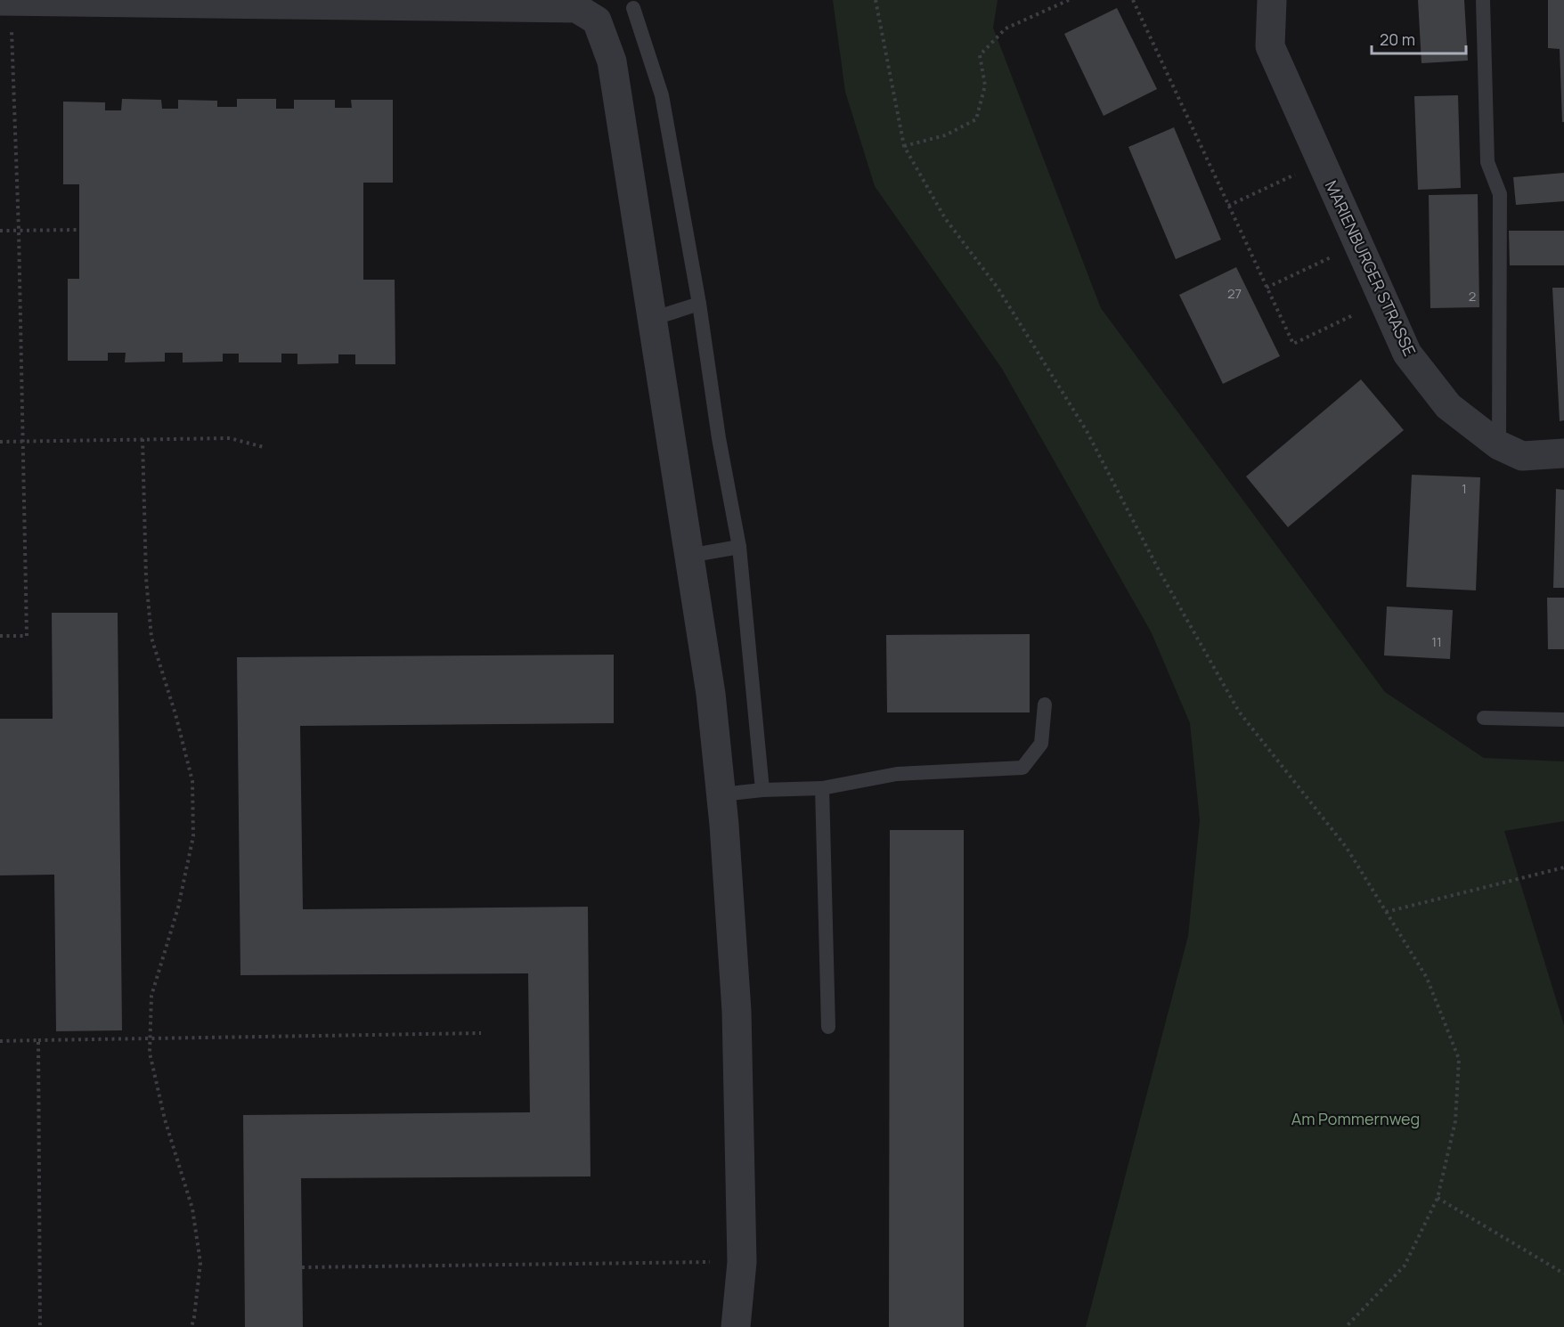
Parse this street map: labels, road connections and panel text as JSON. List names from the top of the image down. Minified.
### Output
{"streets":{"street":["MARIENBURGER STRASSE"]},"parks":["Am Pommernweg"],"house_numbers":["27","2","1","11"],"scale_bar":"20 m"}
